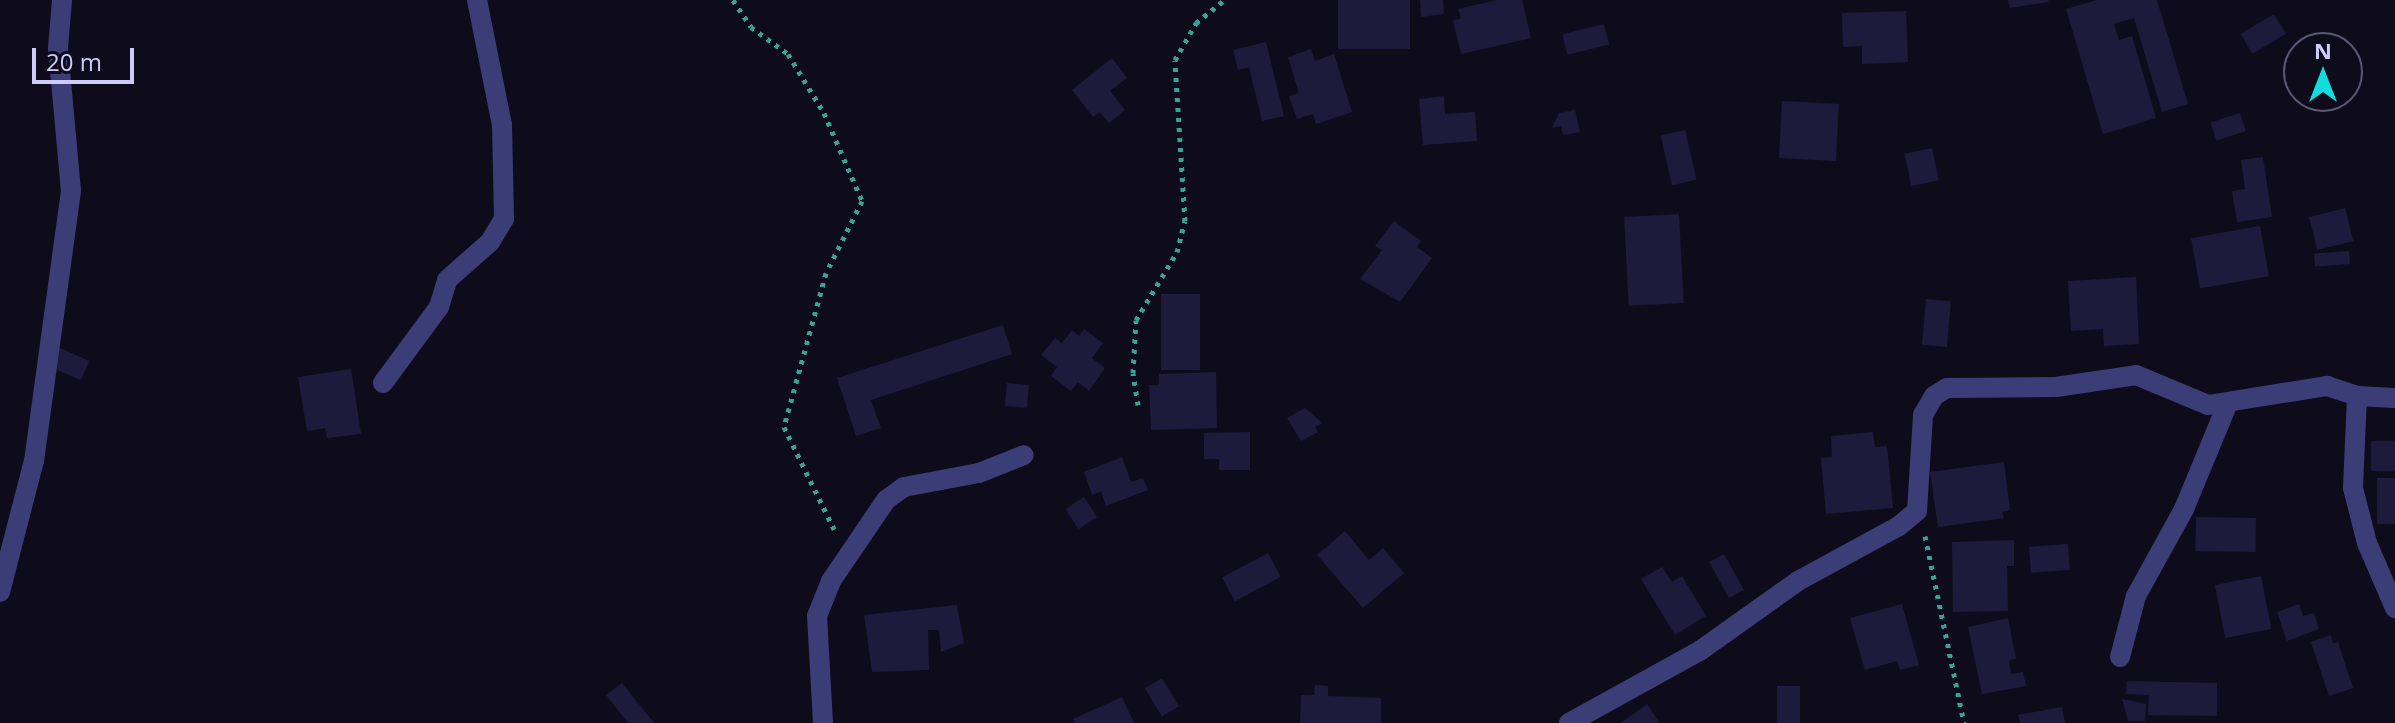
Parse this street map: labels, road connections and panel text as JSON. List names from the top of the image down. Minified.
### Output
{"scale_bar":"20 m","north":"top"}
